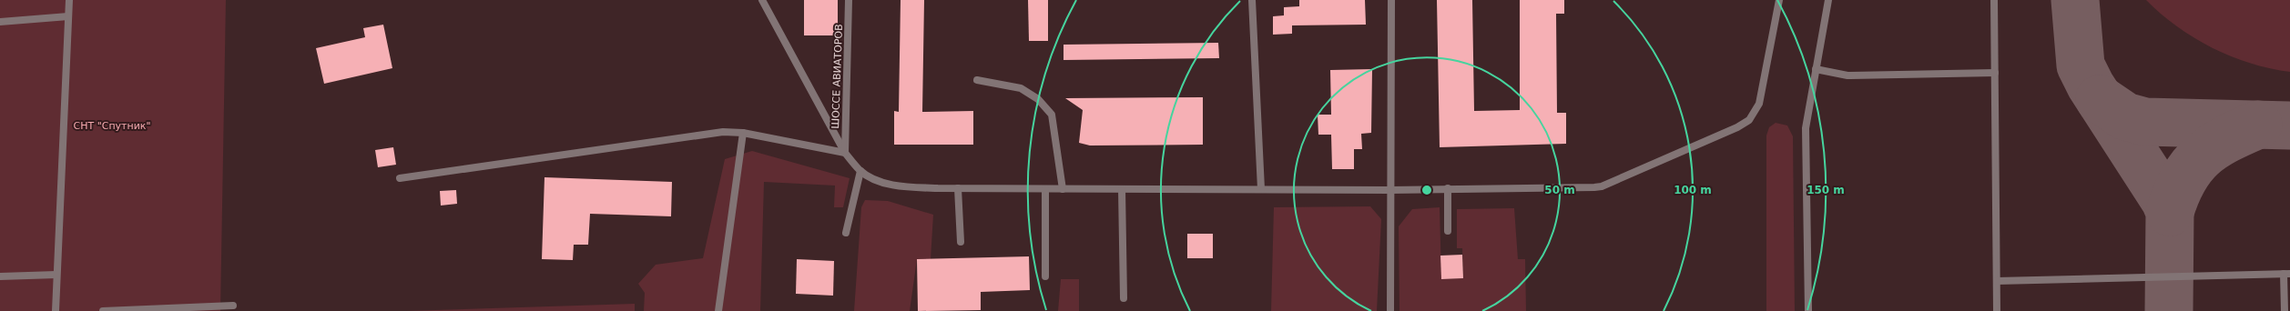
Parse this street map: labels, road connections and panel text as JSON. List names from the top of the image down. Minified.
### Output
{"streets":{"lane":["ШОССЕ АВИАТОРОВ"]},"parks":["СНТ \"Спутник\""],"rings":["50 m","100 m","150 m"]}
